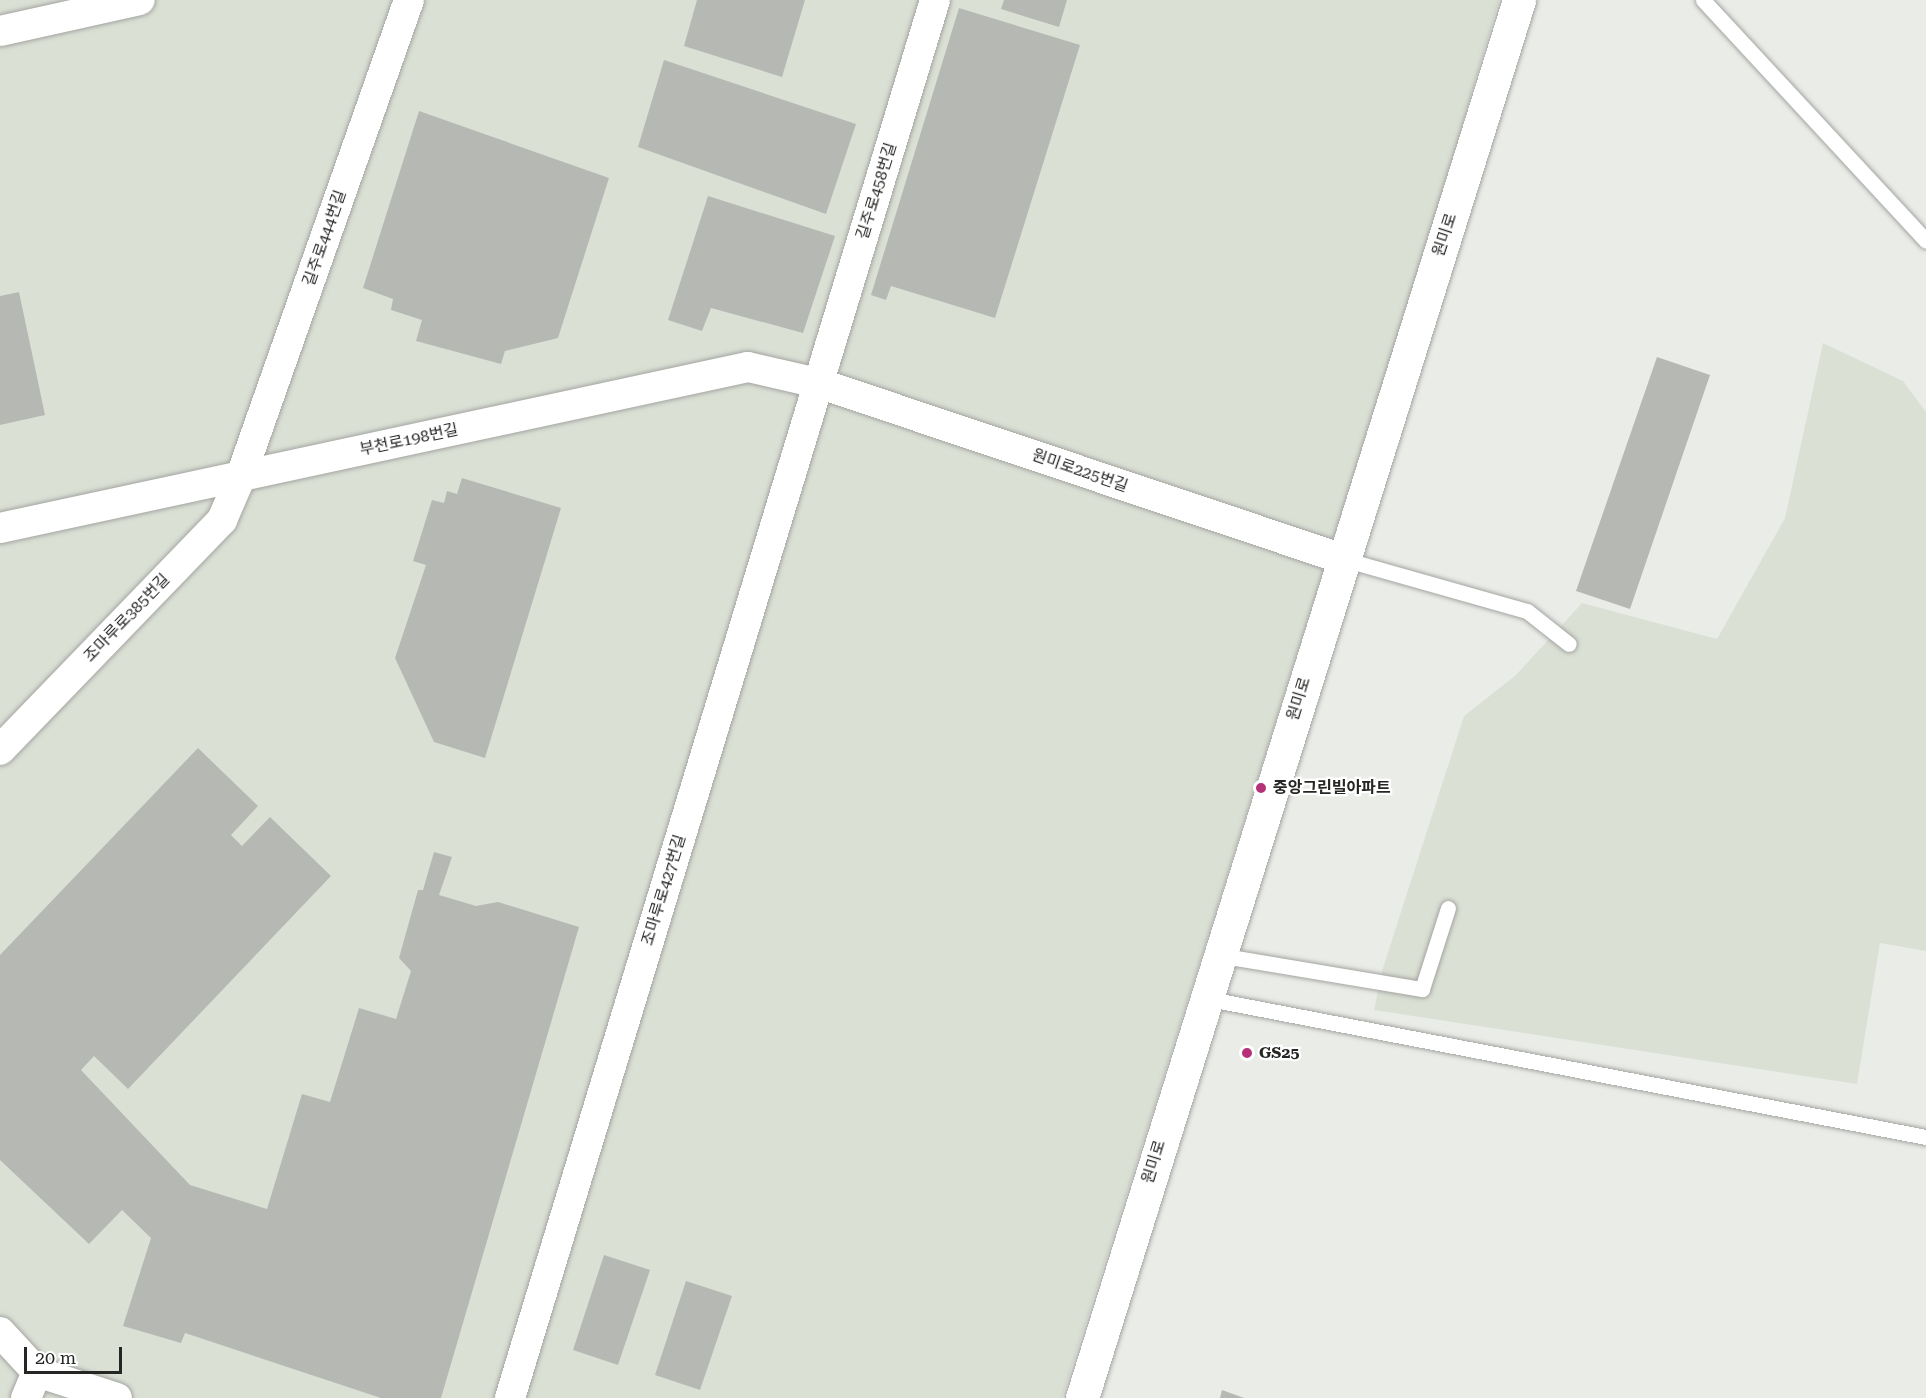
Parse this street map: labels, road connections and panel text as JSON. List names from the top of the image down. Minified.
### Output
{"streets":{"street":["길주로458번길","원미로","길주로444번길","부천로198번길","원미로225번길","조마루로385번길","조마루로427번길"]},"crossings":[["길주로458번길","부천로198번길"],["길주로458번길","원미로225번길"],["길주로458번길","조마루로427번길"],["원미로","원미로225번길"],["길주로444번길","부천로198번길"],["길주로444번길","조마루로385번길"],["부천로198번길","원미로225번길"],["부천로198번길","조마루로385번길"],["부천로198번길","조마루로427번길"],["원미로225번길","조마루로427번길"]],"places":["중앙그린빌아파트","GS25"],"scale_bar":"20 m"}
